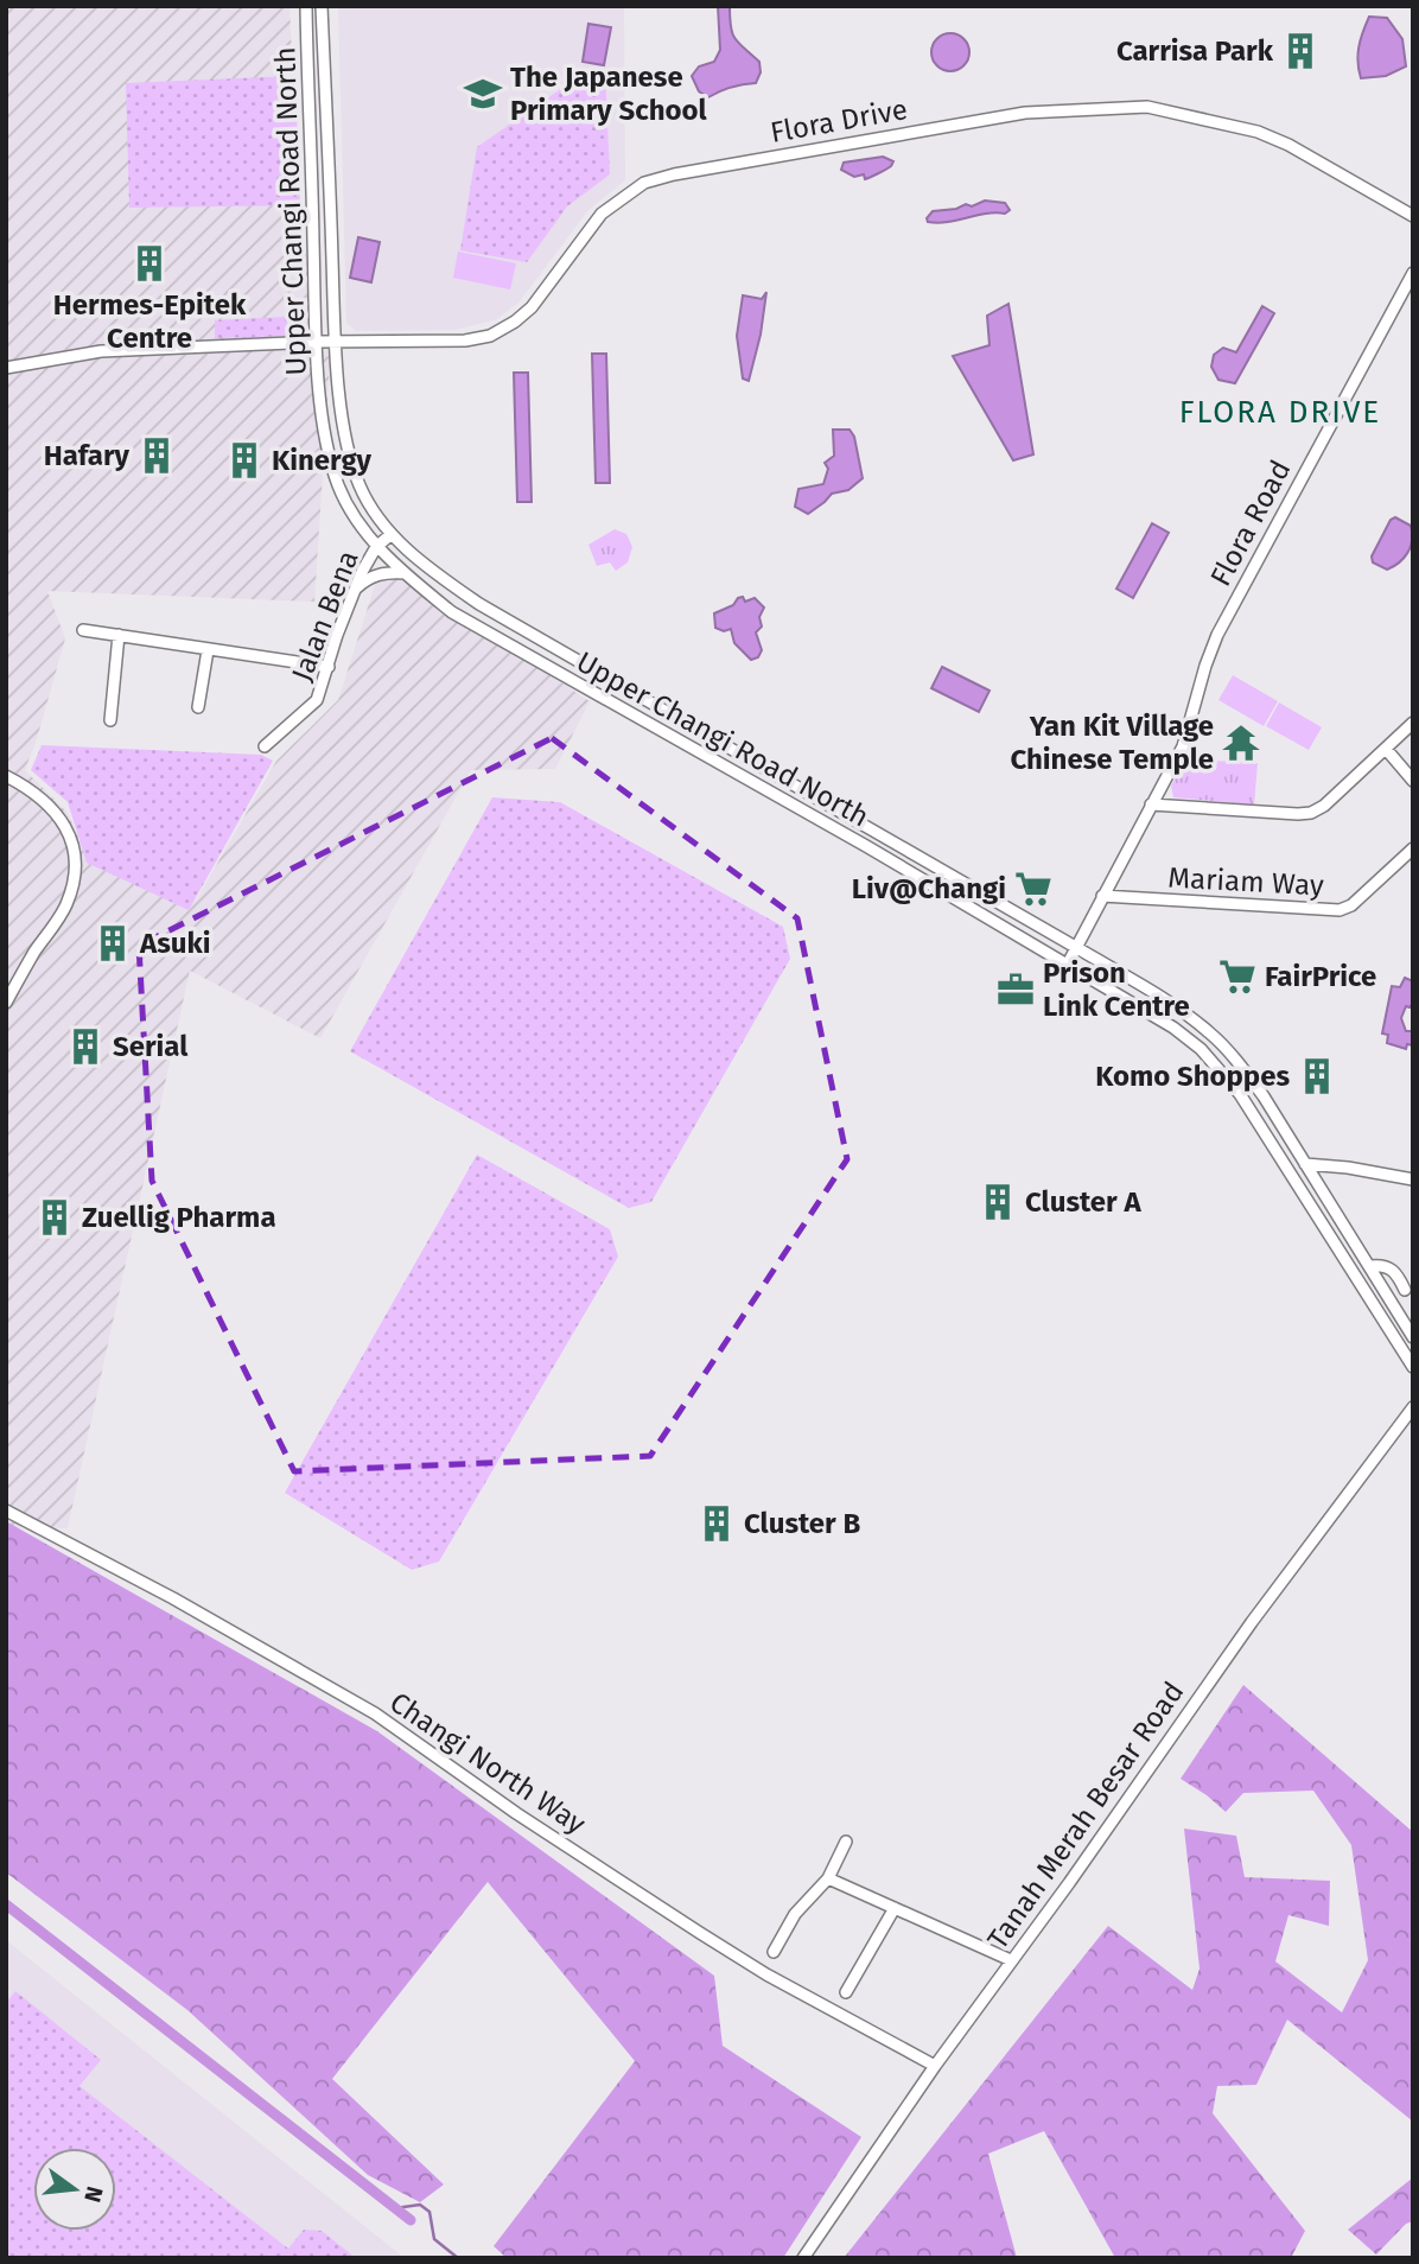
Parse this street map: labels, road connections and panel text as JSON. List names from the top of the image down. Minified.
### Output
{"streets":{"street":["Flora Drive","Upper Changi Road North","Flora Road","Jalan Bena","Mariam Way","Changi North Way","Tanah Merah Besar Road"]},"crossings":[["Flora Drive","Upper Changi Road North"],["Upper Changi Road North","Jalan Bena"],["Upper Changi Road North","Mariam Way"],["Flora Road","Mariam Way"],["Changi North Way","Tanah Merah Besar Road"]],"districts":["FLORA DRIVE"],"places":{"building":["Carrisa Park","Hermes-Epitek Centre","Hafary","Kinergy","Asuki","Serial","Komo Shoppes","Cluster A","Zuellig Pharma","Cluster B"],"school or university":["The Japanese Primary School"],"temple":["Yan Kit Village Chinese Temple"],"supermarket":["Liv@Changi","FairPrice"],"office":["Prison Link Centre"]},"north":"right"}
